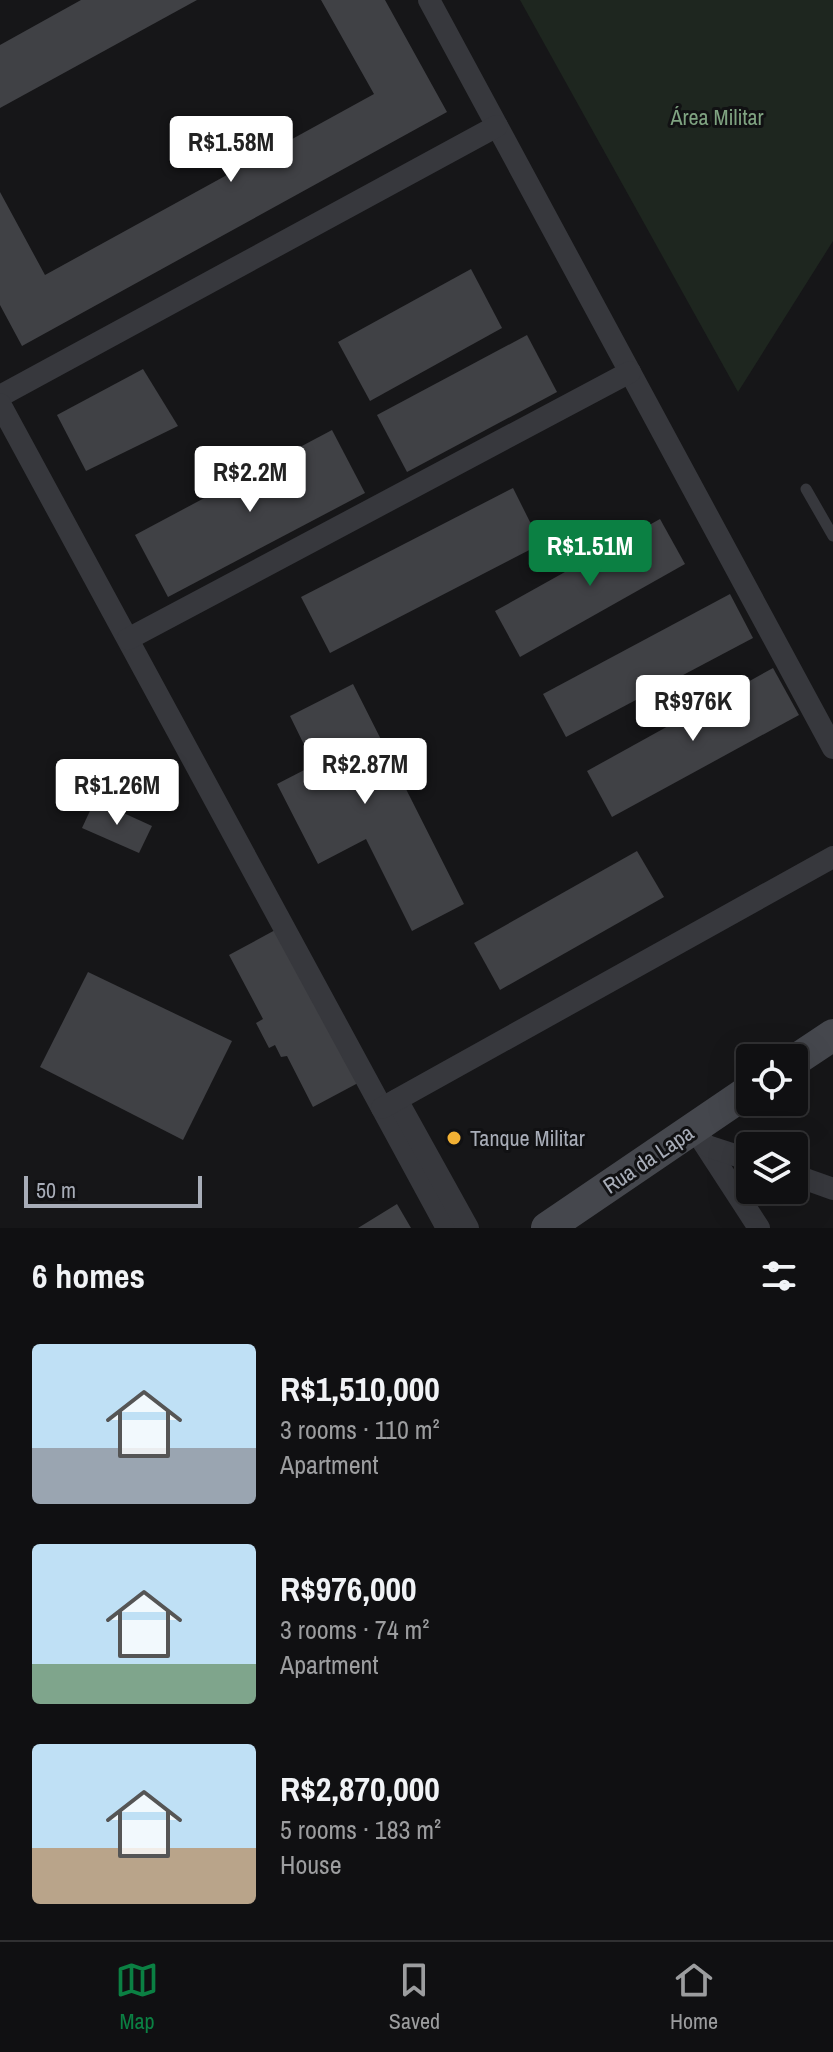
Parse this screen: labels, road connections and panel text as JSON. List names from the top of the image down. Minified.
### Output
{"streets":{"main road":["Rua da Lapa"]},"parks":["Área Militar"],"places":["Tanque Militar"],"scale_bar":"50 m","page":{"price":["R$1.58M","R$2.2M","R$1.51M","R$976K","R$2.87M","R$1.26M"],"scale":"50 m","heading":"6 homes","list":[{"name":"R$1,510,000","note":"3 rooms · 110 m² · Apartment"},{"name":"R$976,000","note":"3 rooms · 74 m² · Apartment"},{"name":"R$2,870,000","note":"5 rooms · 183 m² · House"}],"tabs":["Map","Saved","Home"]}}
